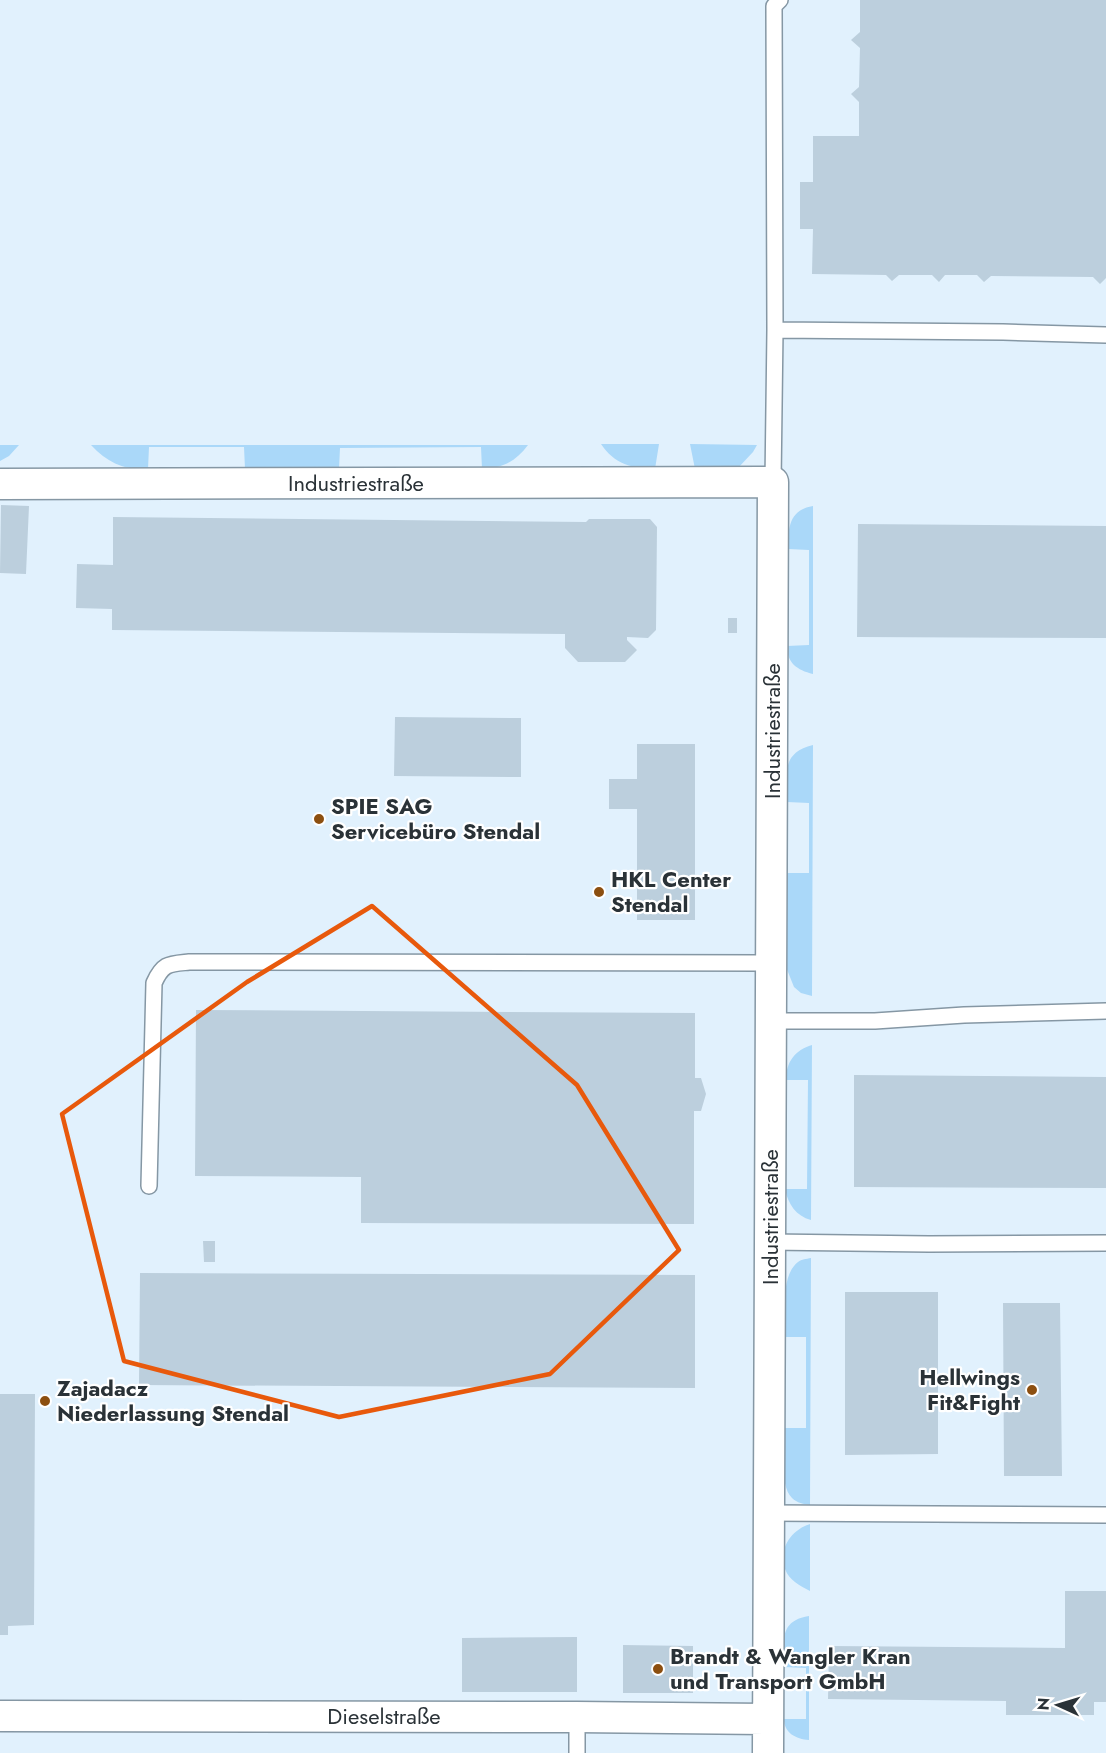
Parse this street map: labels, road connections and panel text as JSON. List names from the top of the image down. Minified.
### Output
{"streets":{"street":["Industriestraße","Dieselstraße"]},"crossings":[["Industriestraße","Dieselstraße"]],"places":["SPIE SAG Servicebüro Stendal","HKL Center Stendal","Hellwings Fit&Fight","Zajadacz Niederlassung Stendal","Brandt & Wangler Kran und Transport GmbH"],"north":"left"}
